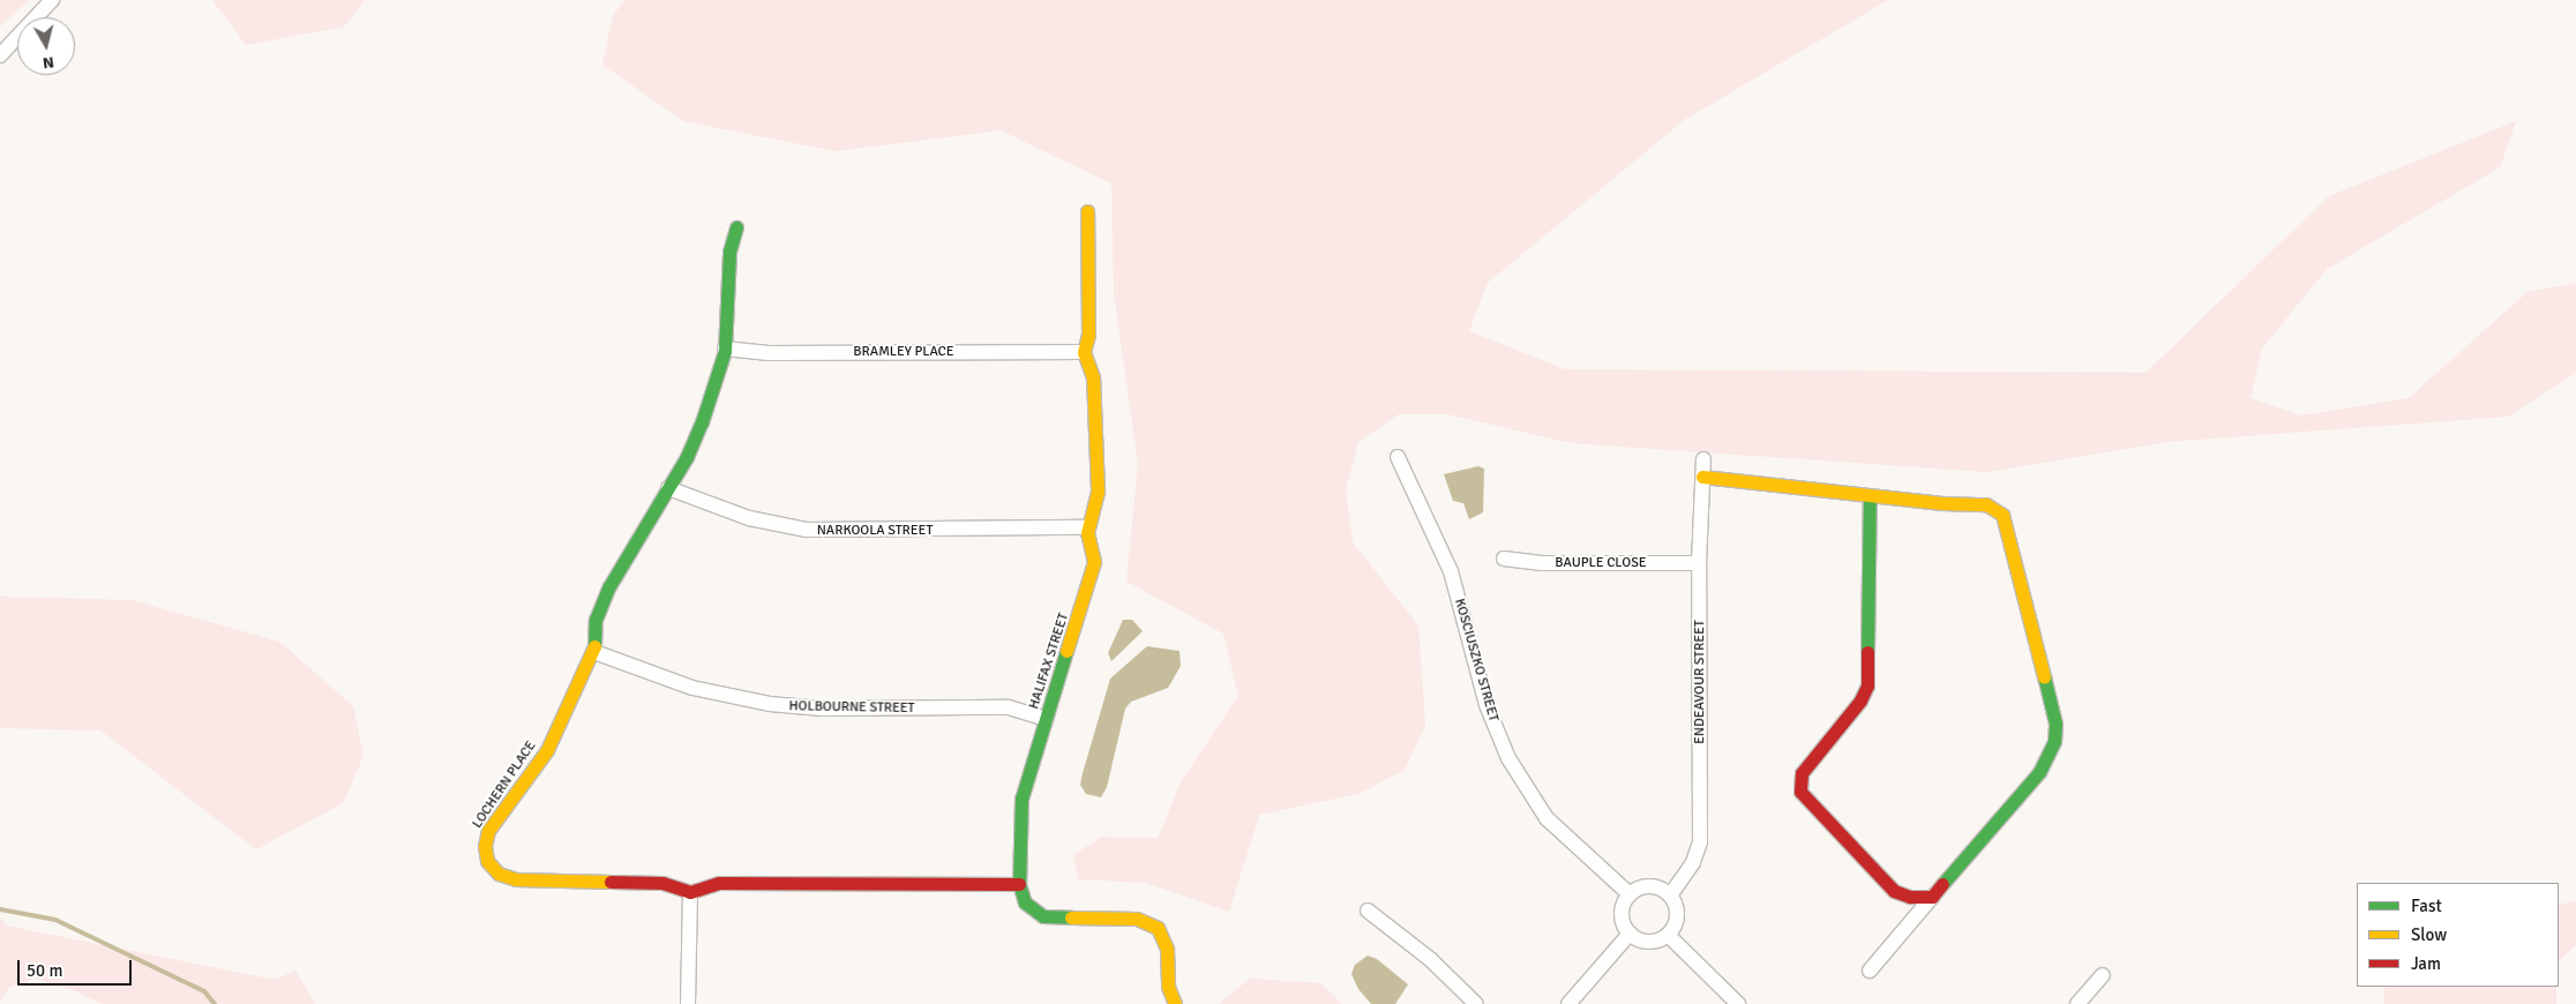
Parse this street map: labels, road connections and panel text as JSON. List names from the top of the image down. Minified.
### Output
{"streets":{"street":["BRAMLEY PLACE","NARKOOLA STREET","BAUPLE CLOSE","KOSCIUSZKO STREET","HALIFAX STREET","ENDEAVOUR STREET","HOLBOURNE STREET","LOCHERN PLACE"]},"crossings":[["BRAMLEY PLACE","HALIFAX STREET"],["NARKOOLA STREET","HALIFAX STREET"],["BAUPLE CLOSE","ENDEAVOUR STREET"],["KOSCIUSZKO STREET","ENDEAVOUR STREET"],["HALIFAX STREET","HOLBOURNE STREET"],["HALIFAX STREET","LOCHERN PLACE"],["HOLBOURNE STREET","LOCHERN PLACE"]],"legend":["Fast","Slow","Jam"],"scale_bar":"50 m","north":"bottom"}
